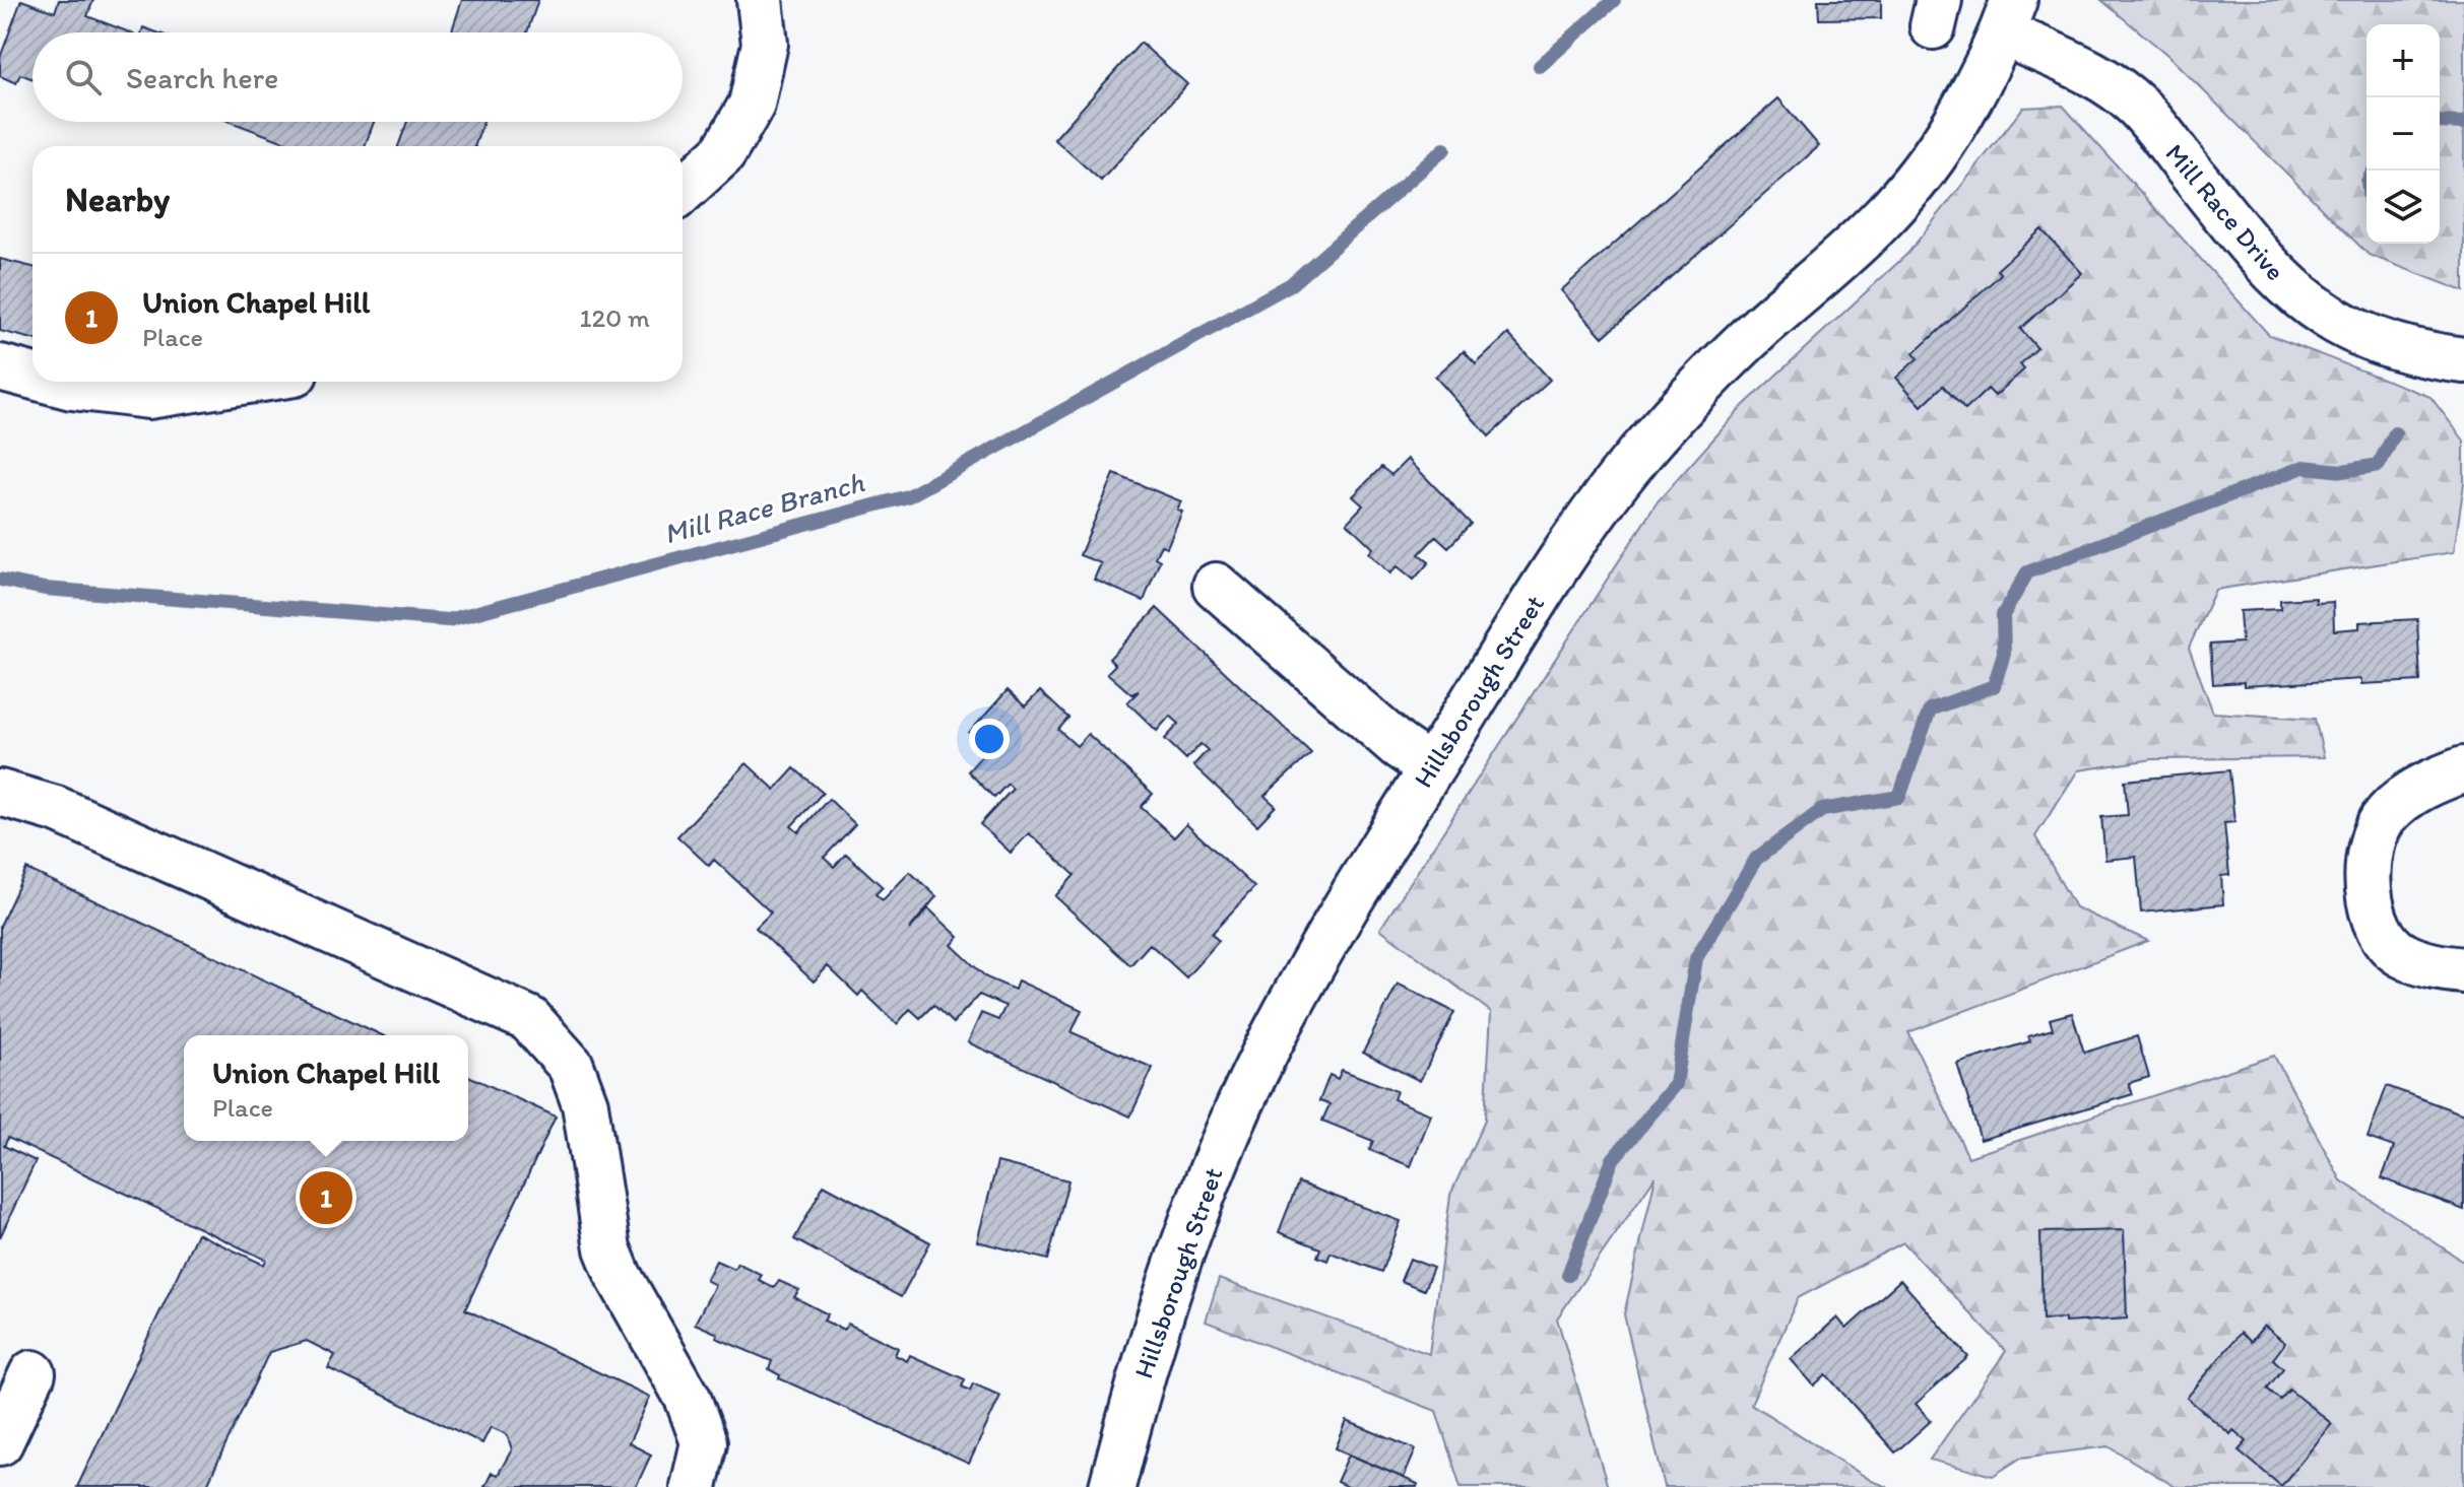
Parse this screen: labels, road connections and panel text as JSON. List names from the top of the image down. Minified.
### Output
{"streets":{"street":["Mill Race Drive","Hillsborough Street"]},"crossings":[["Mill Race Drive","Hillsborough Street"]],"water":["Mill Race Branch"],"page":{"map_buttons":["+","−"],"search":"Search here","heading":"Nearby","list":[{"mark":"1","name":"Union Chapel Hill","note":"Place","value":"120 m"}],"popup":["Union Chapel Hill","Place"],"pins":"1"}}
